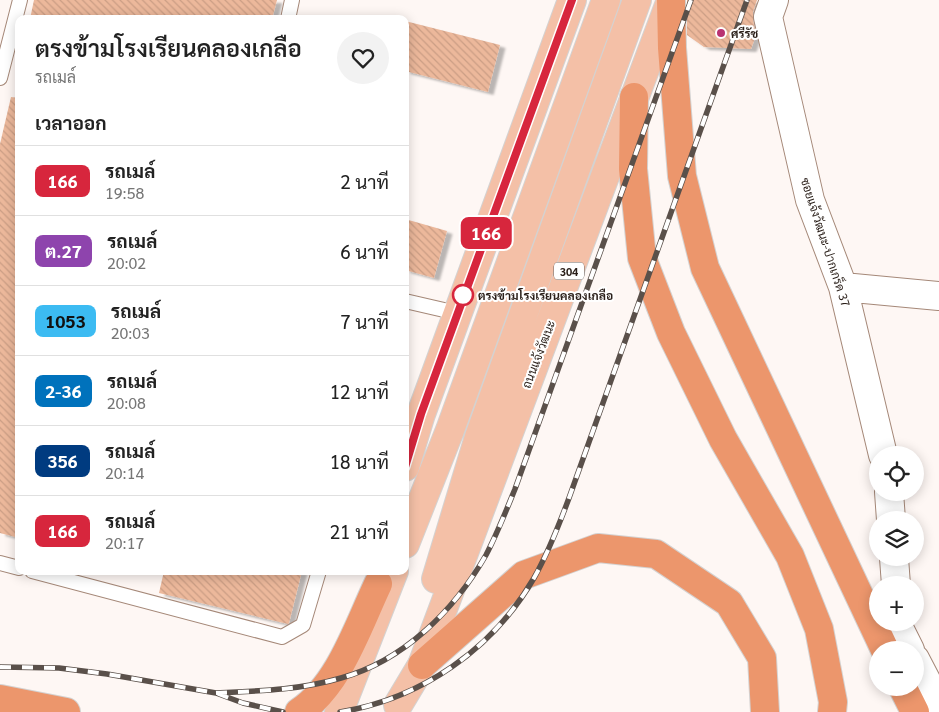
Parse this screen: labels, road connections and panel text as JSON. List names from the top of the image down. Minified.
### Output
{"streets":{"main road":["304","ถนนแจ้งวัฒนะ"],"street":["ซอยแจ้งวัฒนะ-ปากเกร็ด 37"]},"places":["ศรีรัช","ตรงข้ามโรงเรียนคลองเกลือ"],"lines":["bus line 166"],"page":{"on_map":"166","heading":[["ตรงข้ามโรงเรียนคลองเกลือ","รถเมล์"],"เวลาออก"],"list":[{"mark":"166","name":"รถเมล์","note":"19:58","value":"2 นาที"},{"mark":"ต.27","name":"รถเมล์","note":"20:02","value":"6 นาที"},{"mark":"1053","name":"รถเมล์","note":"20:03","value":"7 นาที"},{"mark":"2-36","name":"รถเมล์","note":"20:08","value":"12 นาที"},{"mark":"356","name":"รถเมล์","note":"20:14","value":"18 นาที"},{"mark":"166","name":"รถเมล์","note":"20:17","value":"21 นาที"}],"map_buttons":["+","−"]}}
